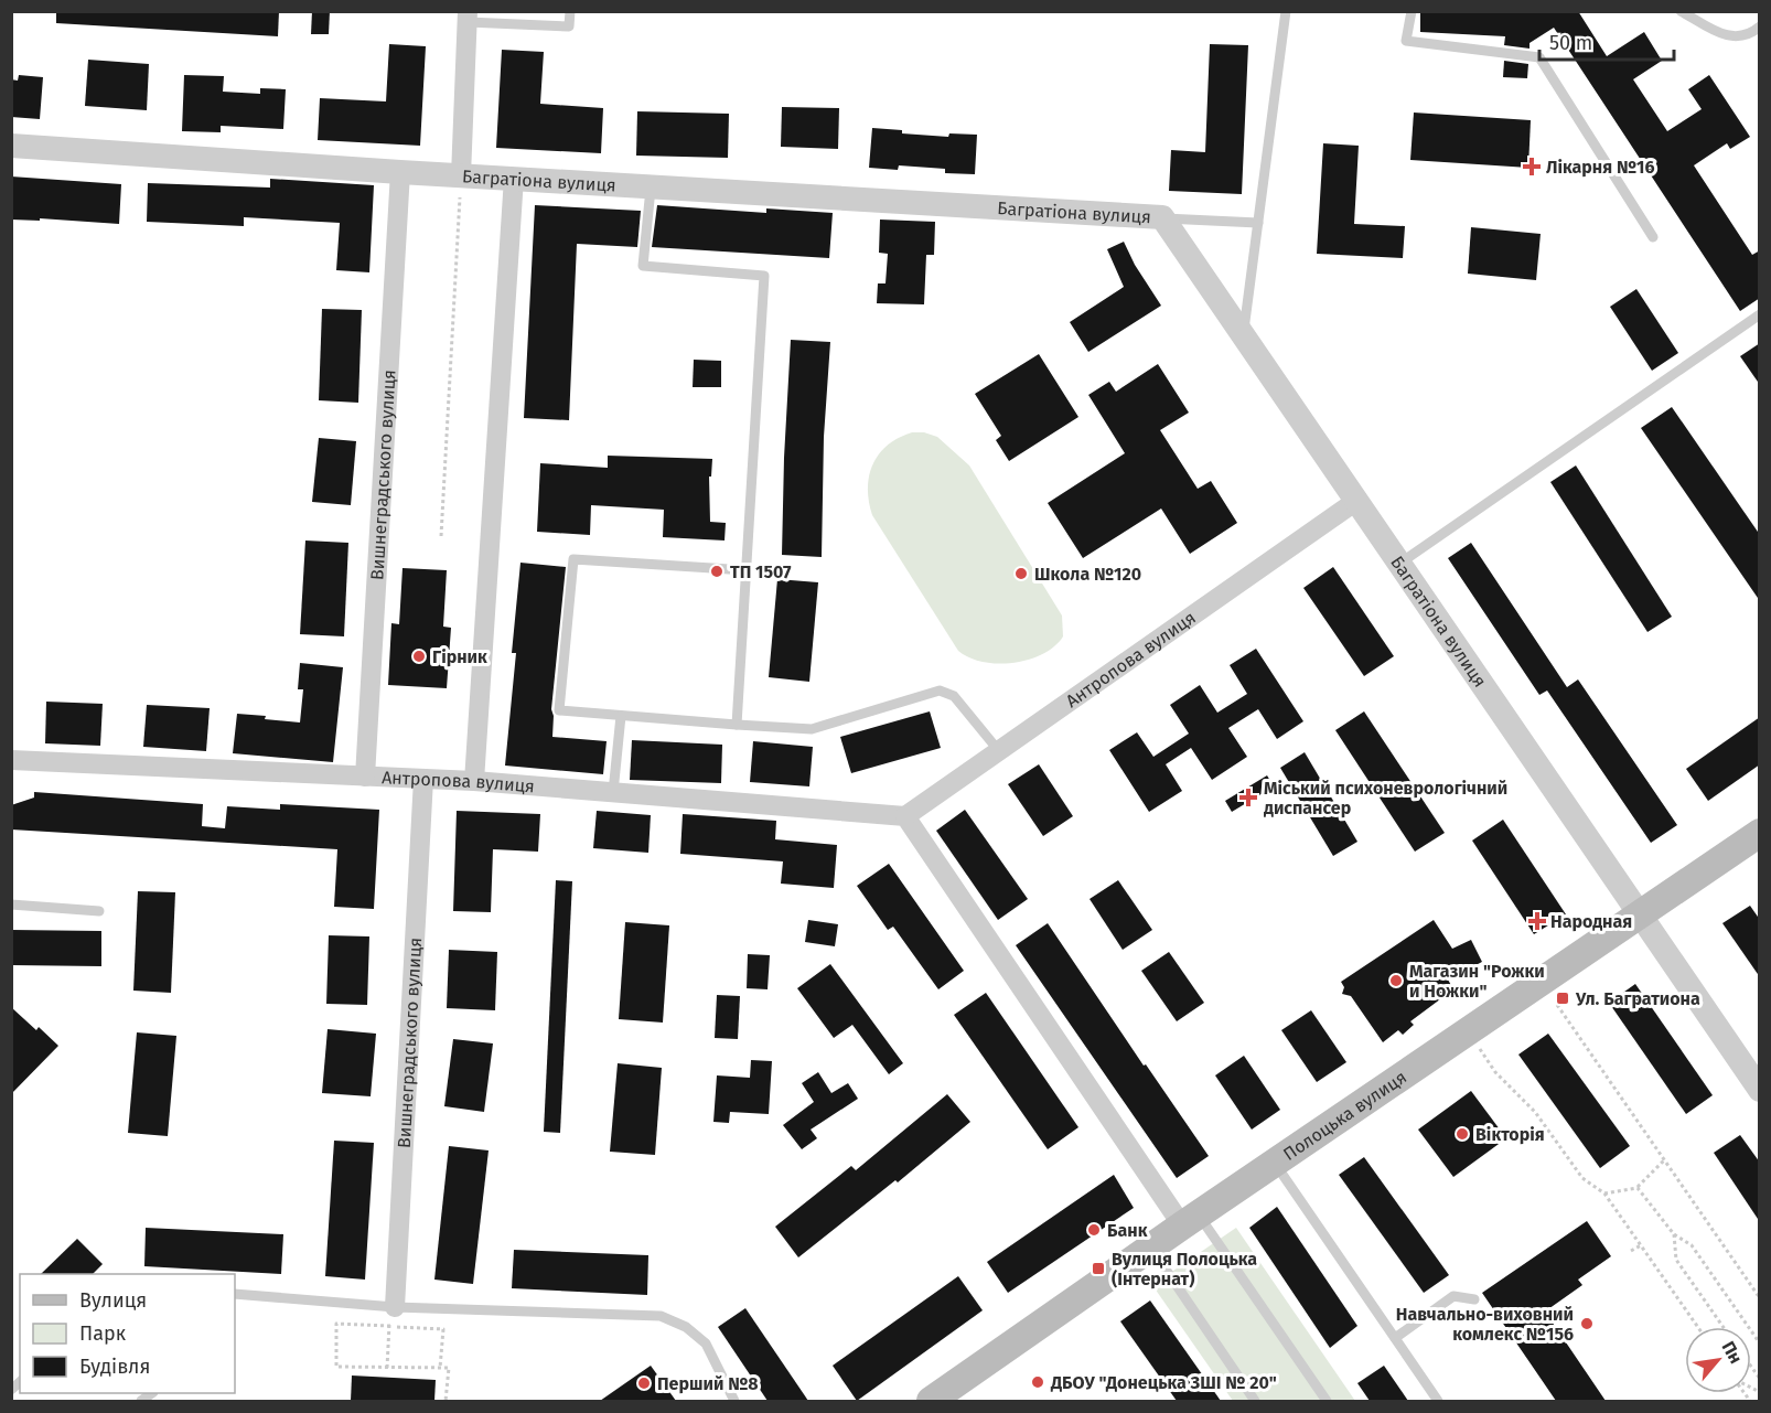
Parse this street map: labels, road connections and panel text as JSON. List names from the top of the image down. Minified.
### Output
{"streets":{"main road":["Полоцька вулиця"],"street":["Багратіона вулиця","Вишнеградського вулиця","Антропова вулиця"]},"crossings":[["Багратіона вулиця","Вишнеградського вулиця"],["Багратіона вулиця","Антропова вулиця"],["Багратіона вулиця","Полоцька вулиця"],["Вишнеградського вулиця","Антропова вулиця"]],"places":{"health":["Лікарня №16","Міський психоневрологічний диспансер","Народная"],"other":["ТП 1507","Школа №120","Гірник","Магазин \"Рожки и Ножки\"","Вікторія","Банк","Навчально-виховний комлекс №156","ДБОУ \"Донецька ЗШІ № 20\"","Перший №8"],"transit":["Ул. Багратиона","Вулиця Полоцька (Інтернат)"]},"legend":["Вулиця","Парк","Будівля"],"scale_bar":"50 m","north":"top right"}
